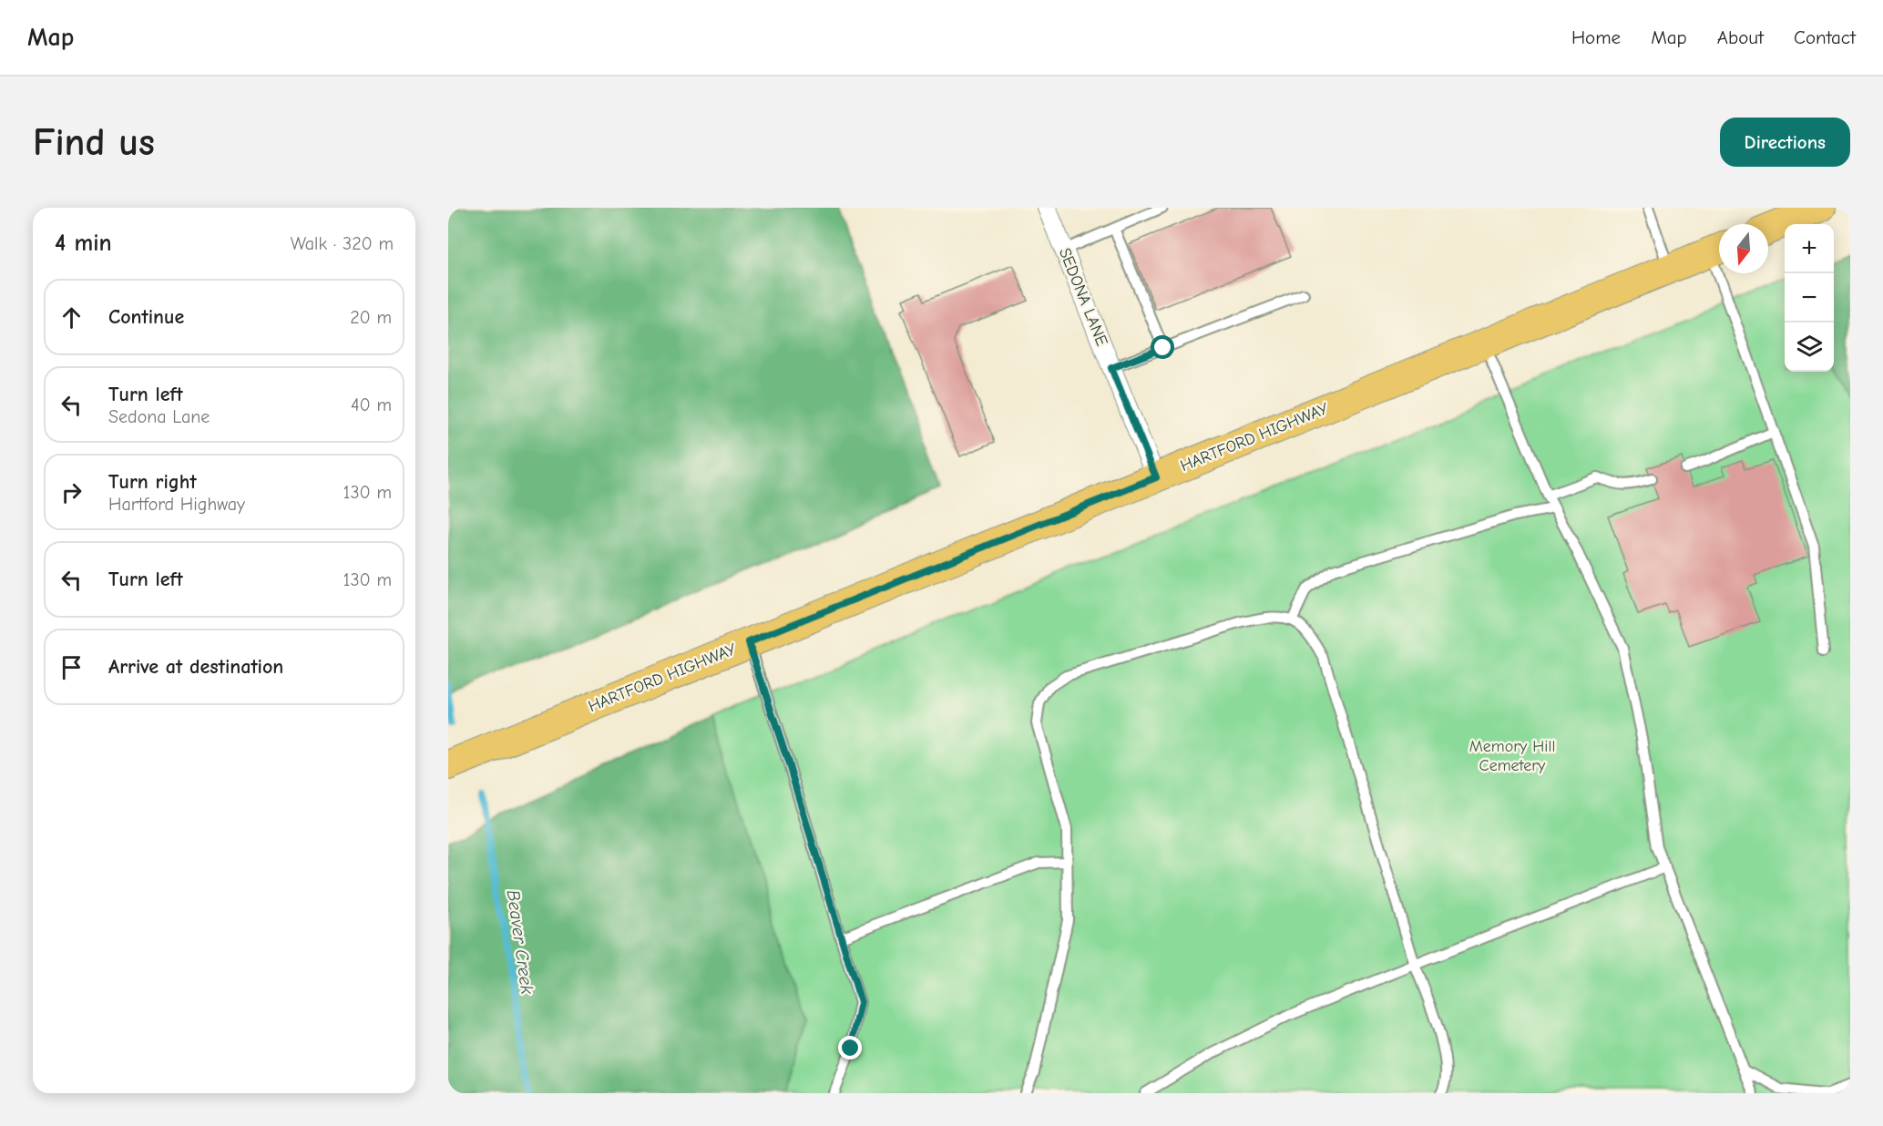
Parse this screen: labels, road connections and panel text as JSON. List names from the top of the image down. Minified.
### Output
{"streets":{"main road":["HARTFORD HIGHWAY"],"street":["SEDONA LANE"]},"crossings":[["SEDONA LANE","HARTFORD HIGHWAY"]],"water":["Beaver Creek"],"parks":["Memory Hill Cemetery"],"north":"bottom","page":{"header":"Map","nav":["Home","Map","About","Contact"],"buttons":"Directions","title":"Find us","heading":["4 min","Walk · 320 m"],"map_buttons":["+","−"],"list":[["Continue","20 m"],["Turn left","Sedona Lane","40 m"],["Turn right","Hartford Highway","130 m"],["Turn left","130 m"],"Arrive at destination"]}}
